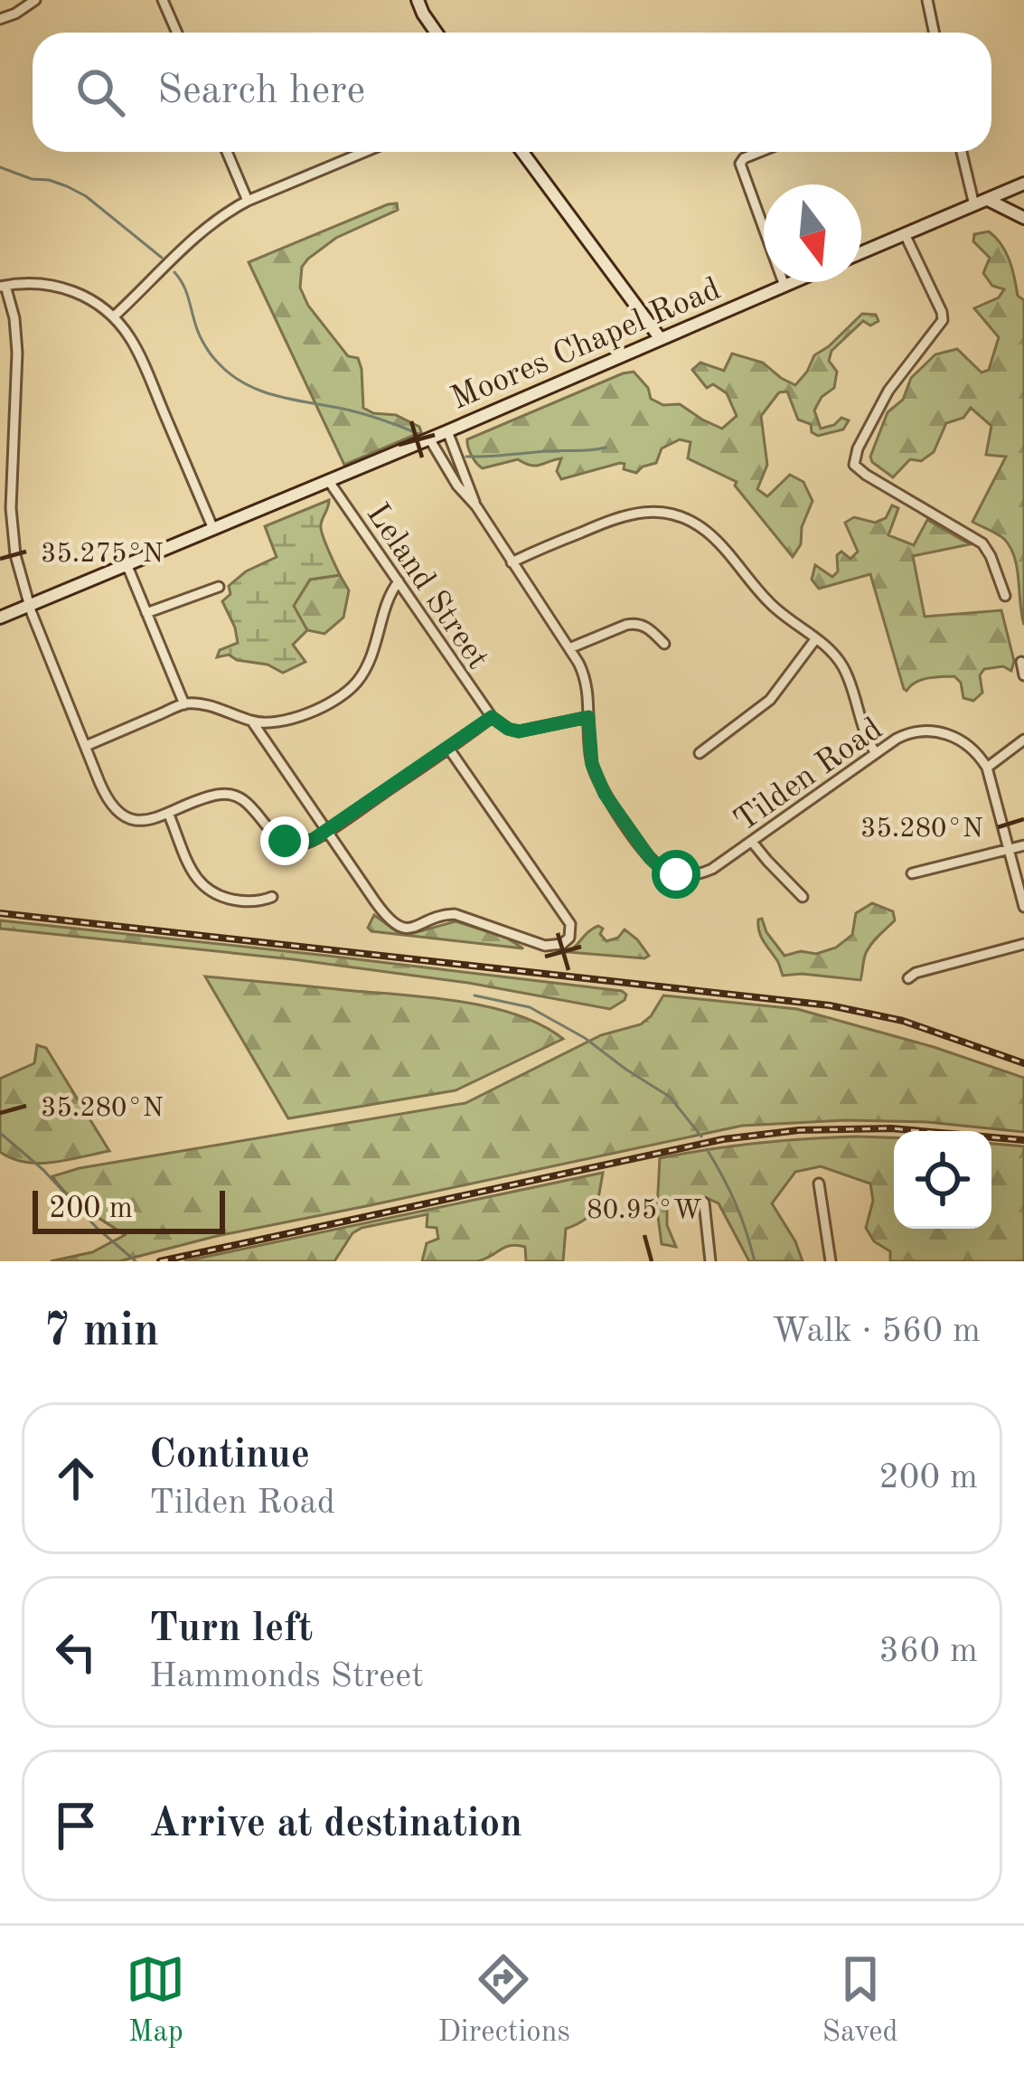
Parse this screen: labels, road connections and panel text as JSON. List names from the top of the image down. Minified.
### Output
{"streets":{"main road":["Moores Chapel Road"],"street":["Leland Street","Tilden Road"]},"crossings":[["Moores Chapel Road","Leland Street"],["Moores Chapel Road","Tilden Road"]],"scale_bar":"200 m","north":"bottom","page":{"search":"Search here","scale":"200 m","heading":["7 min","Walk · 560 m"],"list":[["Continue","Tilden Road","200 m"],["Turn left","Hammonds Street","360 m"],"Arrive at destination"],"nav":["Map","Directions","Saved"]},"coordinates":["35.275°N","35.280°N","80.95°W"]}
